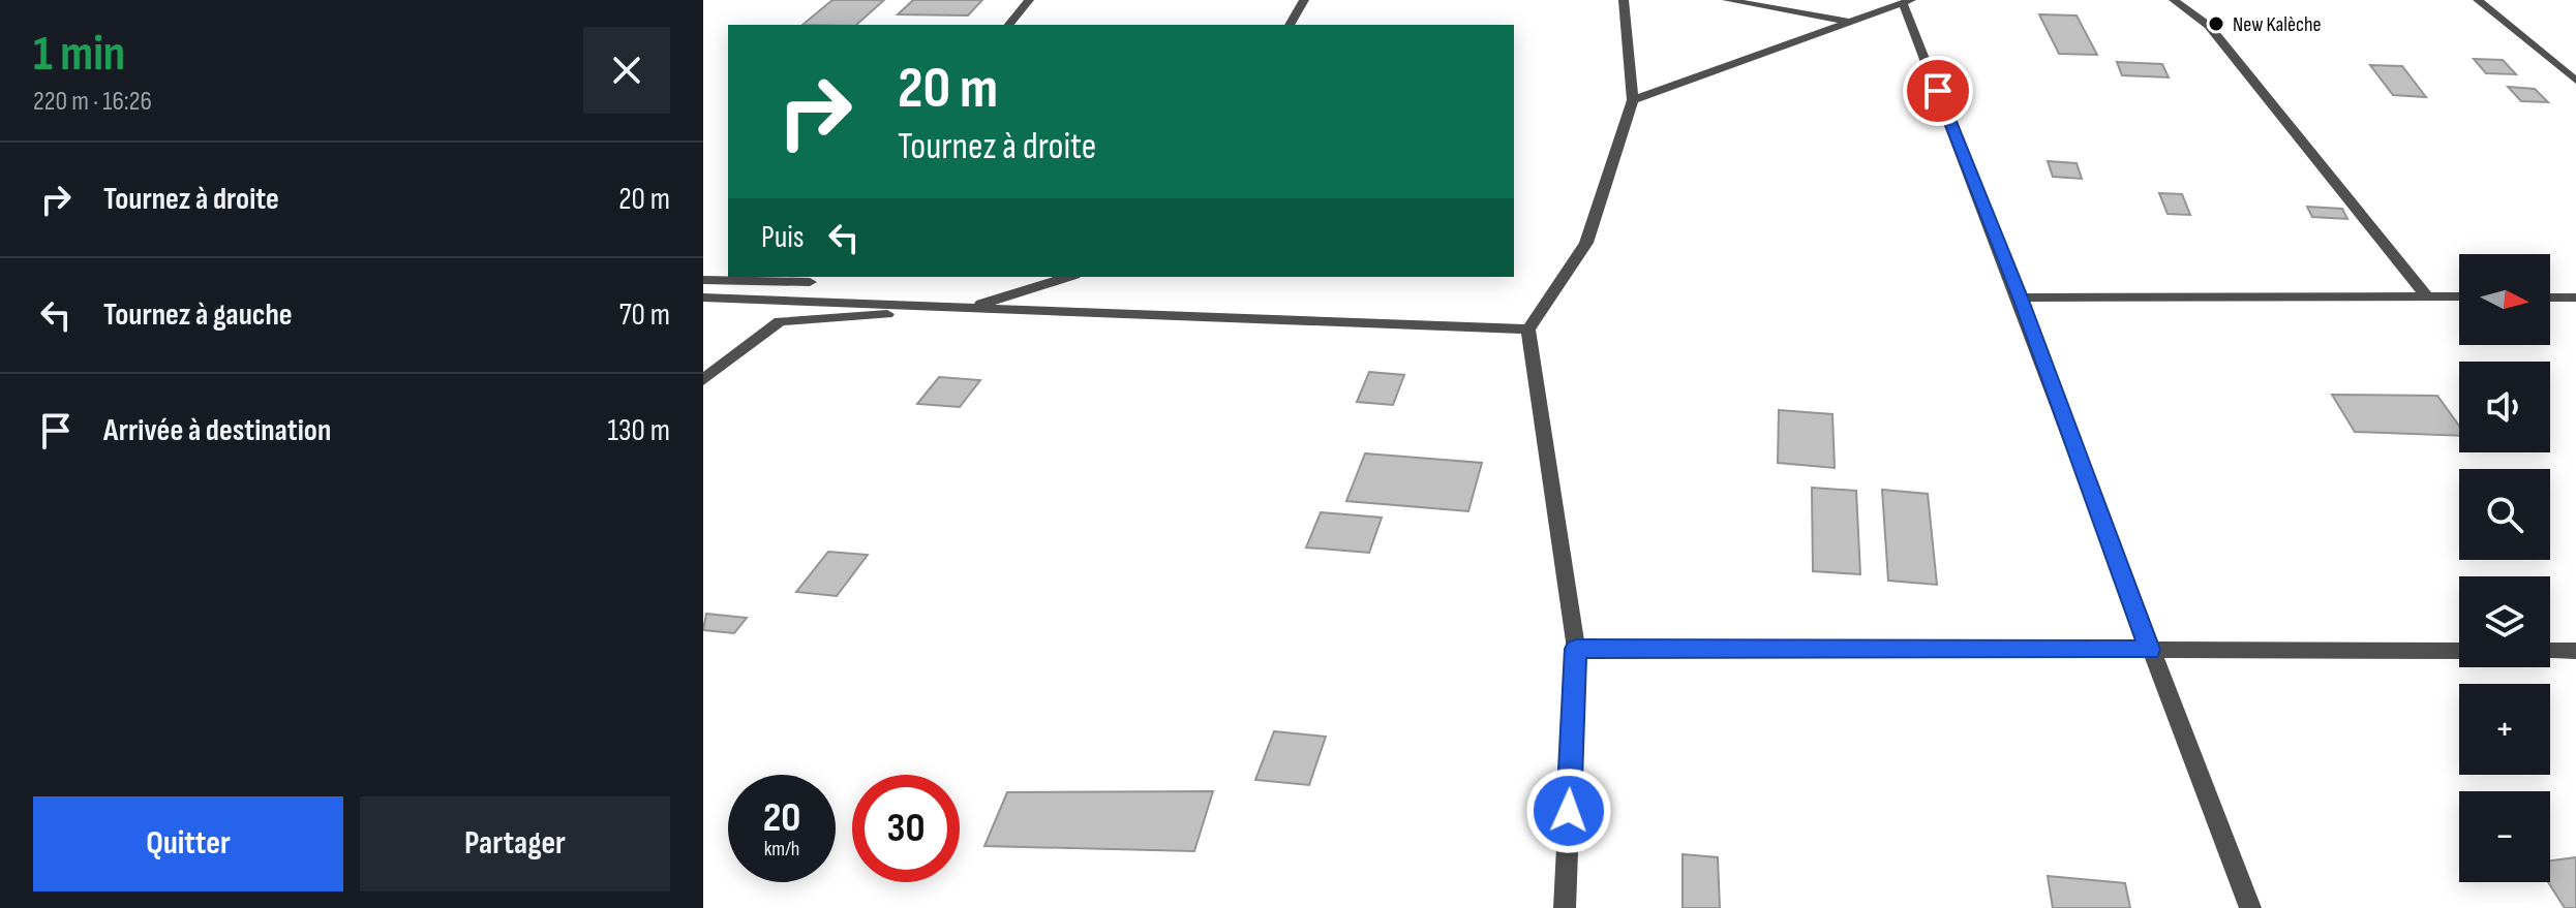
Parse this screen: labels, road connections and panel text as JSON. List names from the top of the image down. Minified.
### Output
{"places":["New Kalèche"],"north":"right","page":{"heading":["1 min","220 m · 16:26"],"turn":["20 m","Tournez à droite"],"list":[{"name":"Tournez à droite","value":"20 m"},{"name":"Tournez à gauche","value":"70 m"},{"name":"Arrivée à destination","value":"130 m"}],"then":"Puis","map_buttons":["+","−"],"speed":"20 km/h","limit":"30","buttons":["Quitter","Partager"]}}
